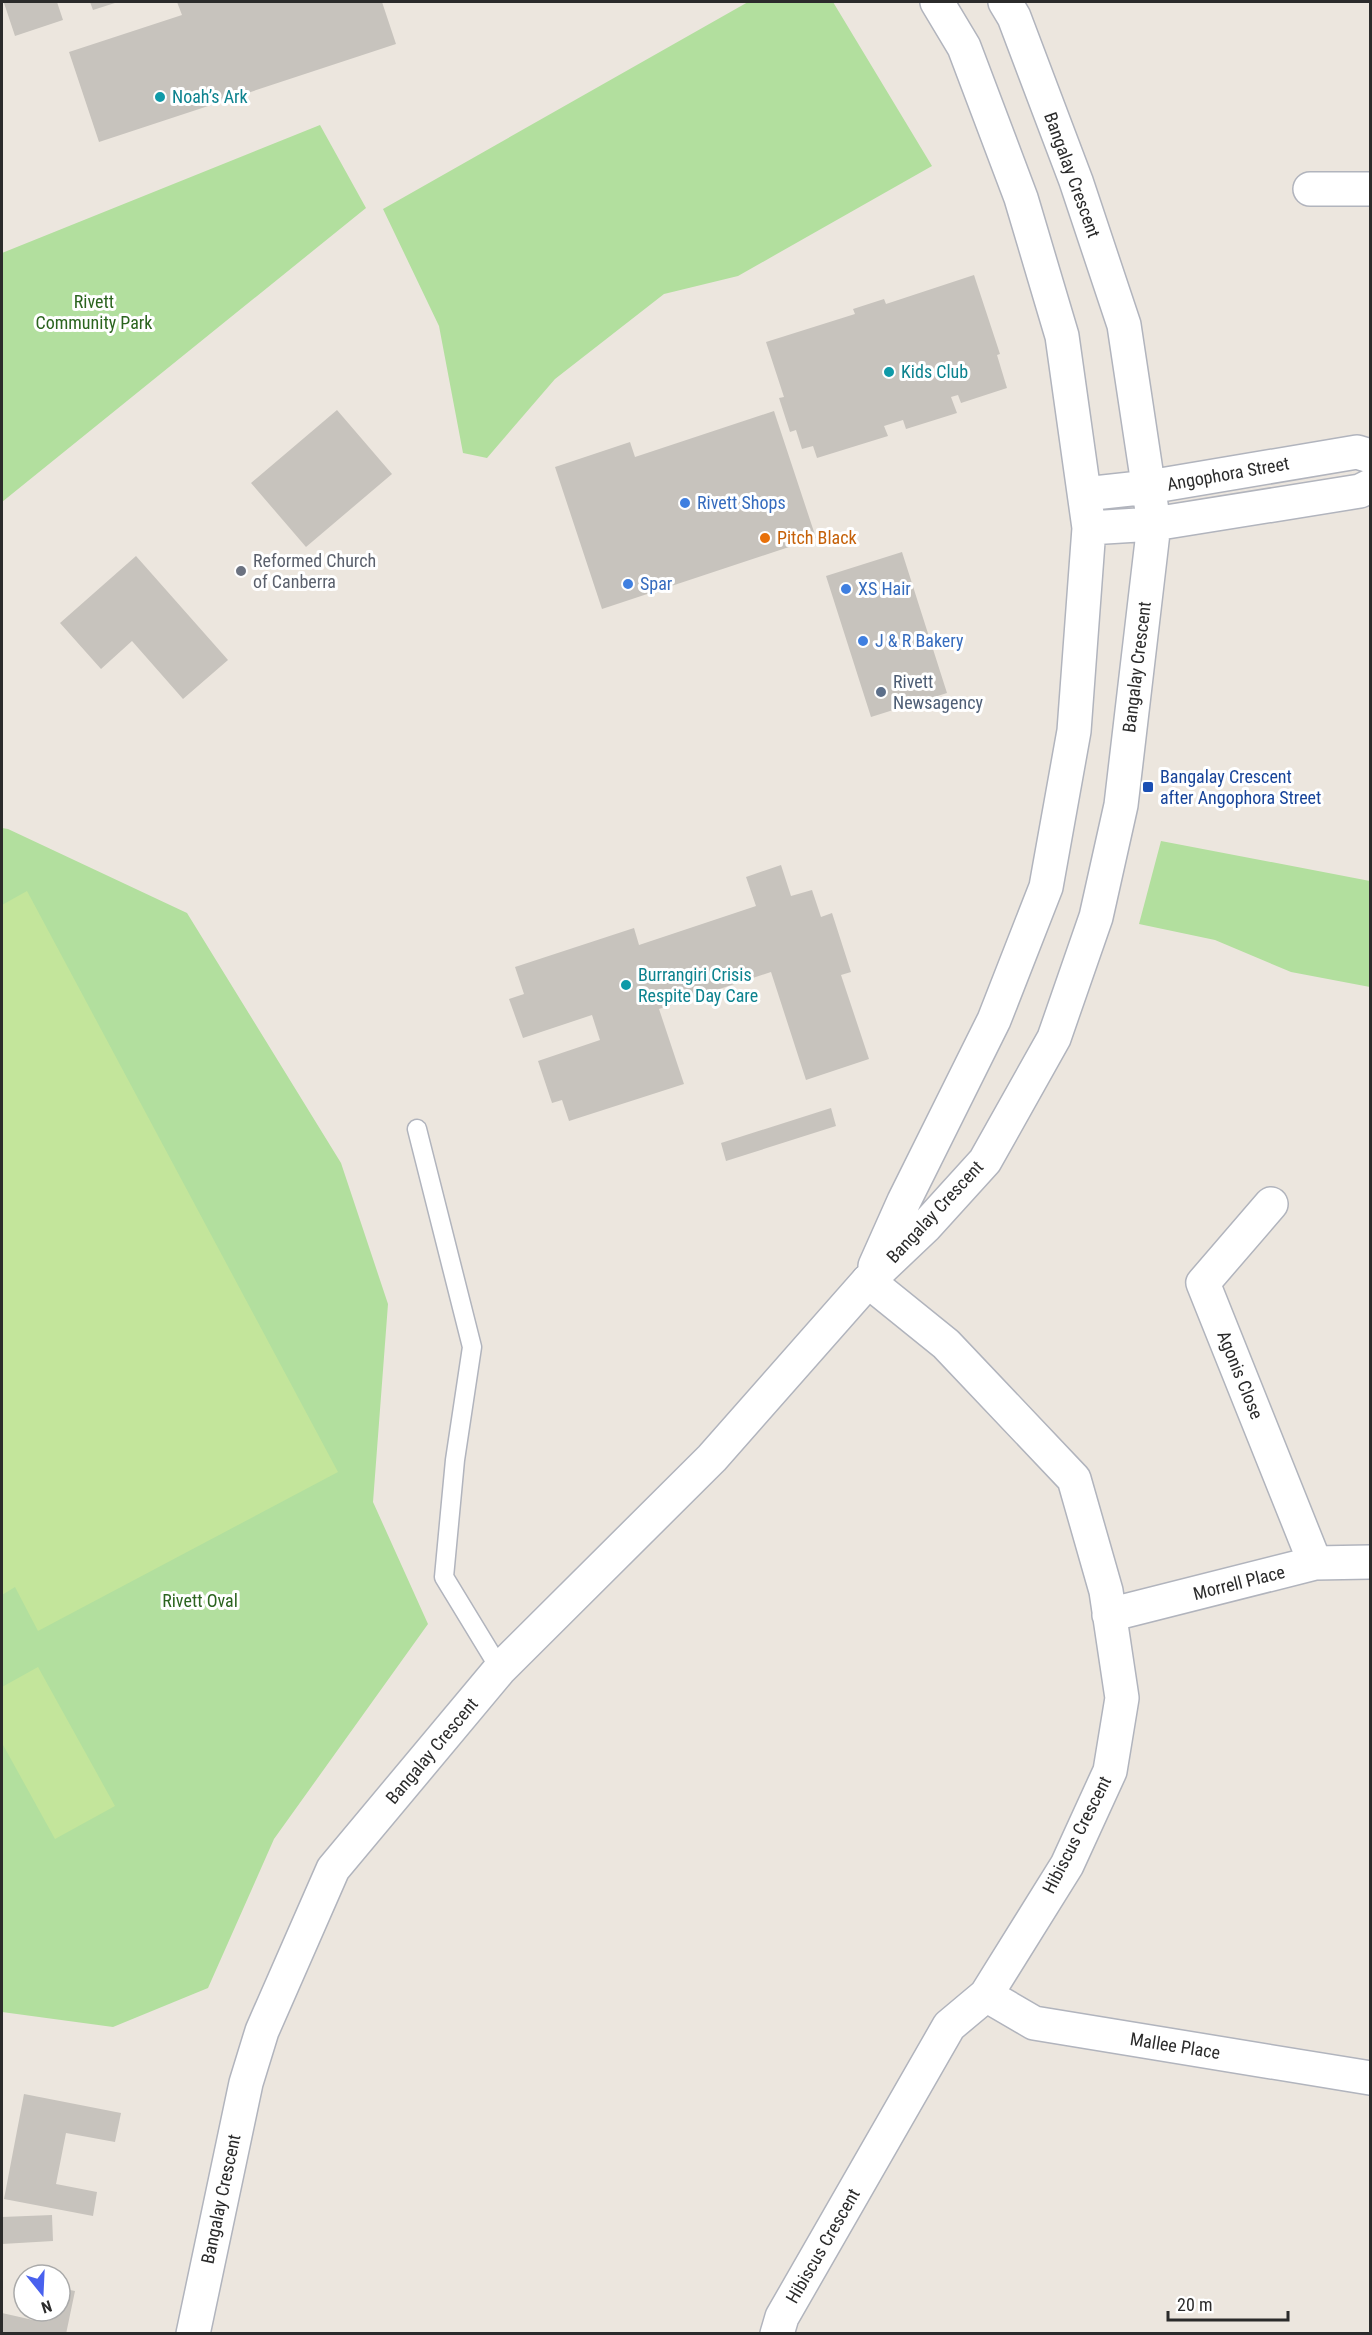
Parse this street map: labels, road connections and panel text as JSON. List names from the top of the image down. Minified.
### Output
{"streets":{"street":["Bangalay Crescent","Angophora Street","Agonis Close","Morrell Place","Hibiscus Crescent","Mallee Place"]},"crossings":[["Bangalay Crescent","Angophora Street"],["Bangalay Crescent","Hibiscus Crescent"],["Agonis Close","Morrell Place"],["Morrell Place","Hibiscus Crescent"],["Hibiscus Crescent","Mallee Place"]],"parks":["Rivett Community Park","Rivett Oval"],"places":{"other":["Noah’s Ark","Kids Club","Rivett Shops","Pitch Black","Reformed Church of Canberra","Spar","XS Hair","J & R Bakery","Rivett Newsagency","Burrangiri Crisis Respite Day Care"],"transit":["Bangalay Crescent after Angophora Street"]},"scale_bar":"20 m","north":"bottom"}
